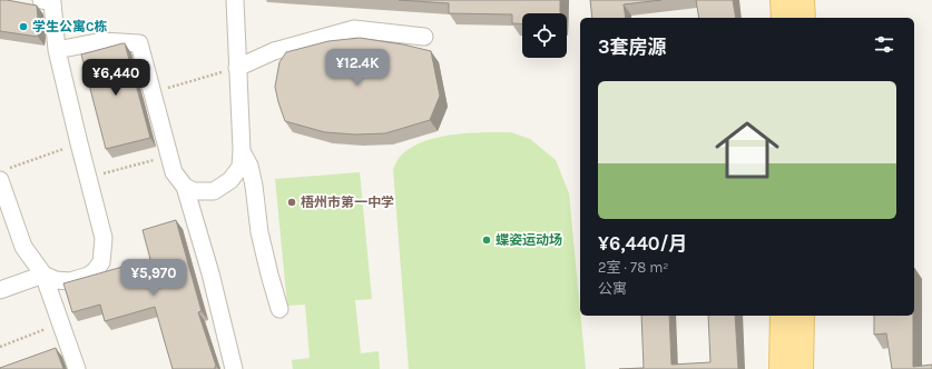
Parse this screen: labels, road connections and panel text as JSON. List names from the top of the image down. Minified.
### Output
{"places":["学生公寓C栋","梧州市第一中学","蝶姿运动场"],"page":{"heading":"3套房源","price":["¥12.4K","¥6,440","¥5,970"],"list":[{"name":"¥6,440/月","note":"2室 · 78 m² · 公寓"}]}}
